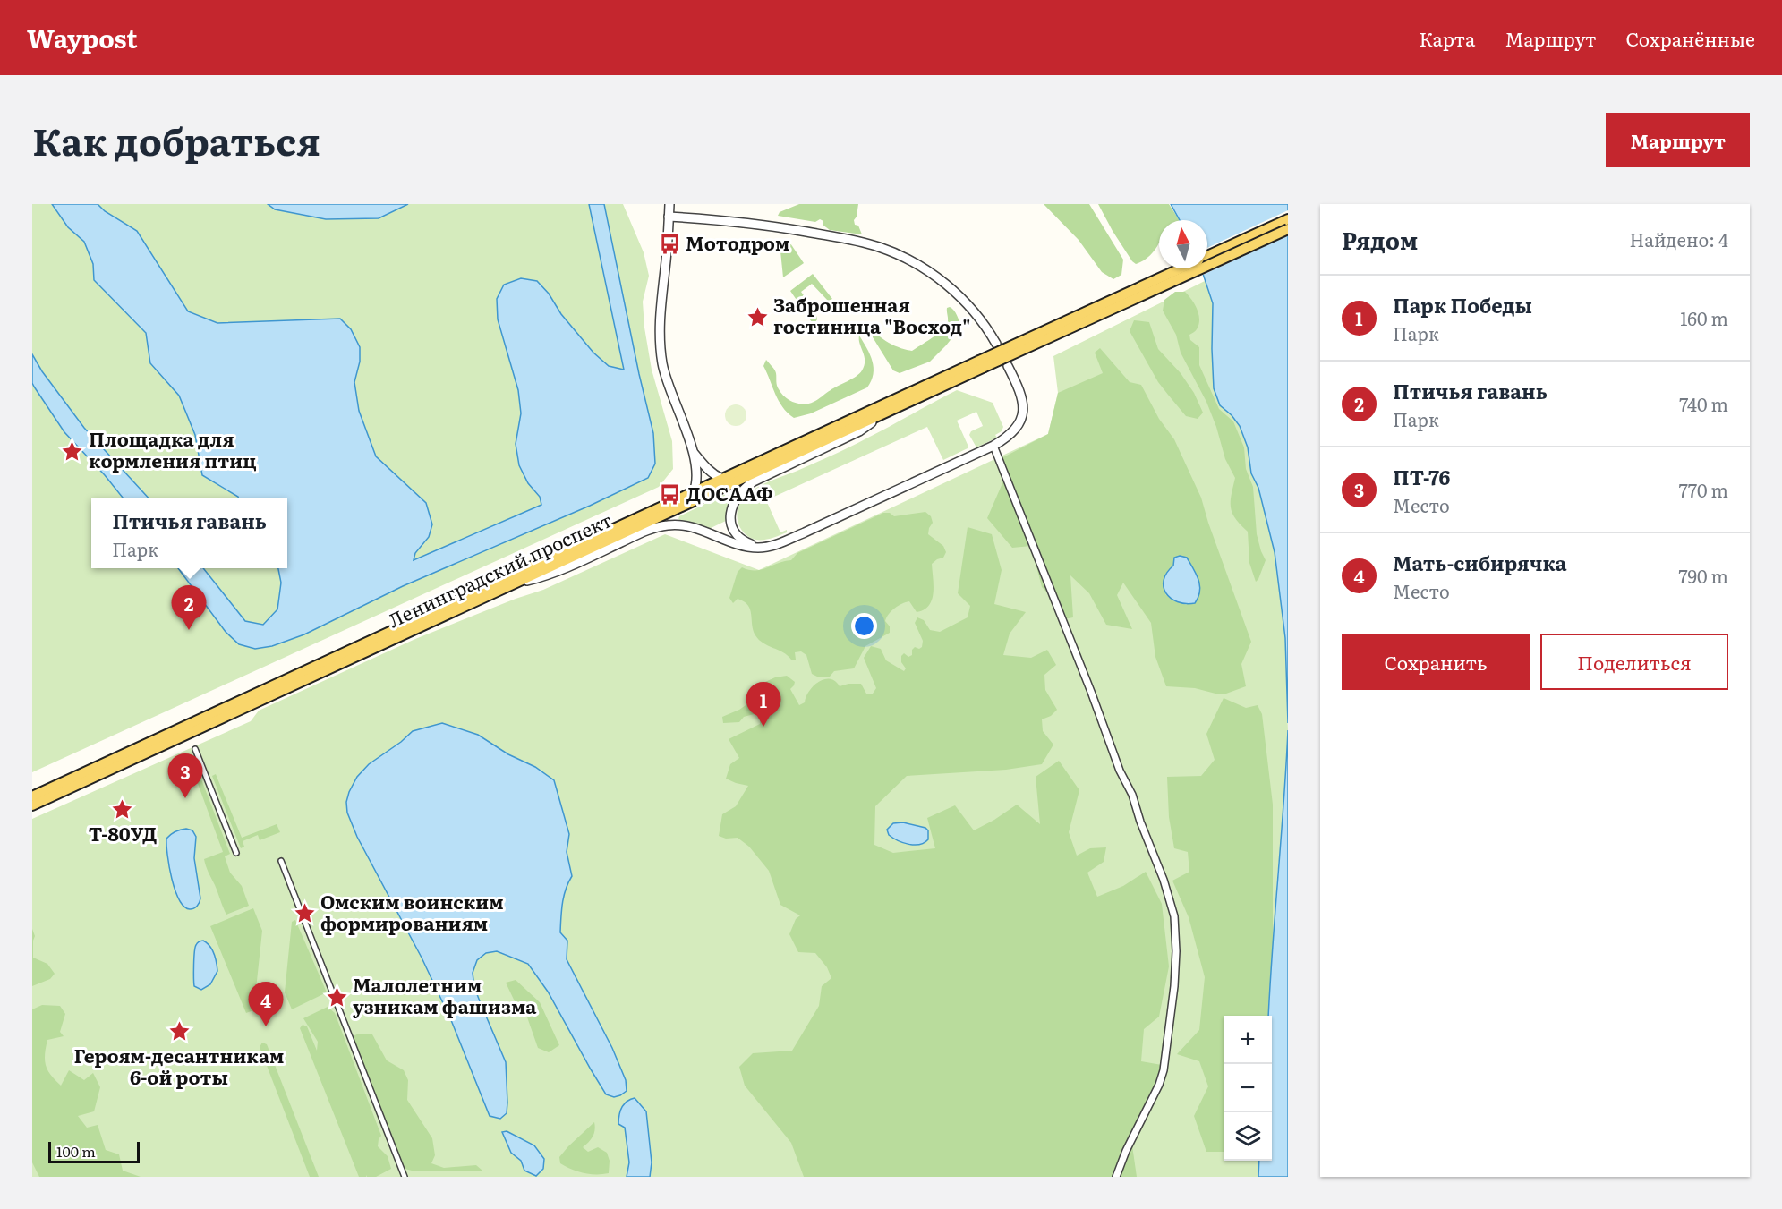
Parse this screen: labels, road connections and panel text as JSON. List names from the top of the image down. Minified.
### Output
{"streets":{"main road":["Ленинградский проспект"]},"places":{"bus stop":["Мотодром","ДОСААФ"],"place":["Заброшенная гостиница \"Восход\"","Площадка для кормления птиц","Т-80УД","Омским воинским формированиям","Малолетним узникам фашизма","Героям-десантникам 6-ой роты"]},"scale_bar":"100 m","north":"top","page":{"header":"Waypost","nav":["Карта","Маршрут","Сохранённые"],"title":"Как добраться","buttons":["Маршрут",["Сохранить","Поделиться"]],"heading":["Рядом","Найдено: 4"],"list":[{"mark":"1","name":"Парк Победы","note":"Парк","value":"160 m"},{"mark":"2","name":"Птичья гавань","note":"Парк","value":"740 m"},{"mark":"3","name":"ПТ-76","note":"Место","value":"770 m"},{"mark":"4","name":"Мать-сибирячка","note":"Место","value":"790 m"}],"popup":["Птичья гавань","Парк"],"pins":["2","1","3","4"],"map_buttons":["+","−"],"scale":"100 m"}}
